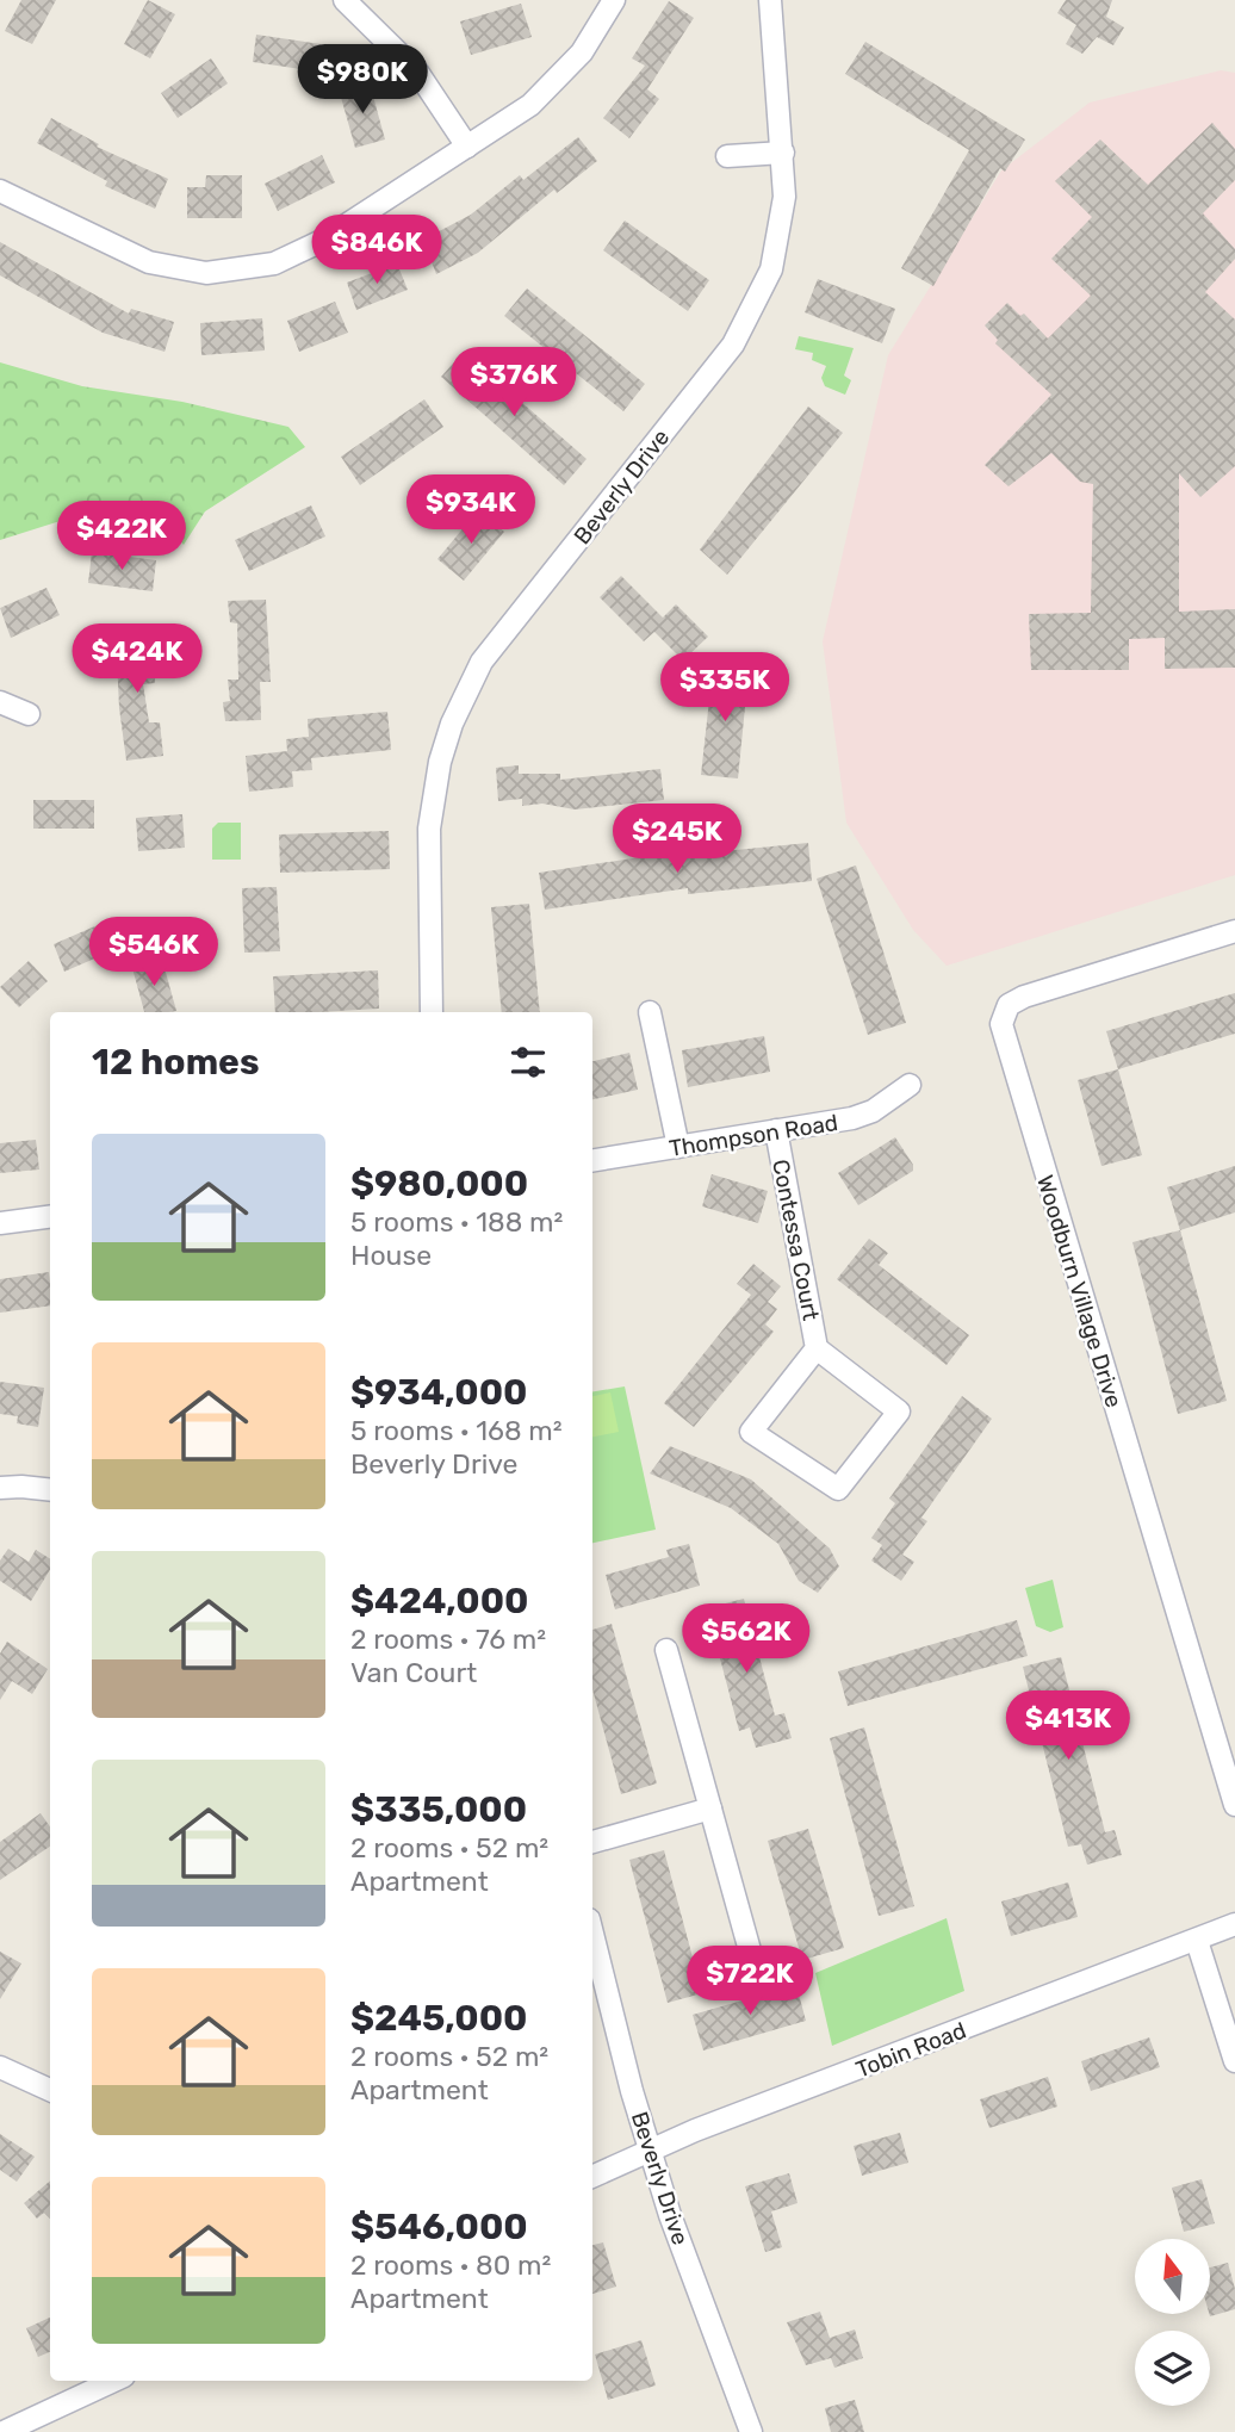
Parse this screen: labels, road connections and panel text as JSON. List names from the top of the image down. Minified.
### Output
{"streets":{"street":["Beverly Drive","Thompson Road","Contessa Court","Woodburn Village Drive","Tobin Road"]},"crossings":[["Beverly Drive","Tobin Road"],["Thompson Road","Contessa Court"]],"north":"top","page":{"price":["$980K","$846K","$376K","$934K","$422K","$424K","$335K","$245K","$546K","$562K","$413K","$722K"],"heading":"12 homes","list":[{"name":"$980,000","note":"5 rooms · 188 m² · House"},{"name":"$934,000","note":"5 rooms · 168 m² · Beverly Drive"},{"name":"$424,000","note":"2 rooms · 76 m² · Van Court"},{"name":"$335,000","note":"2 rooms · 52 m² · Apartment"},{"name":"$245,000","note":"2 rooms · 52 m² · Apartment"},{"name":"$546,000","note":"2 rooms · 80 m² · Apartment"}]}}
